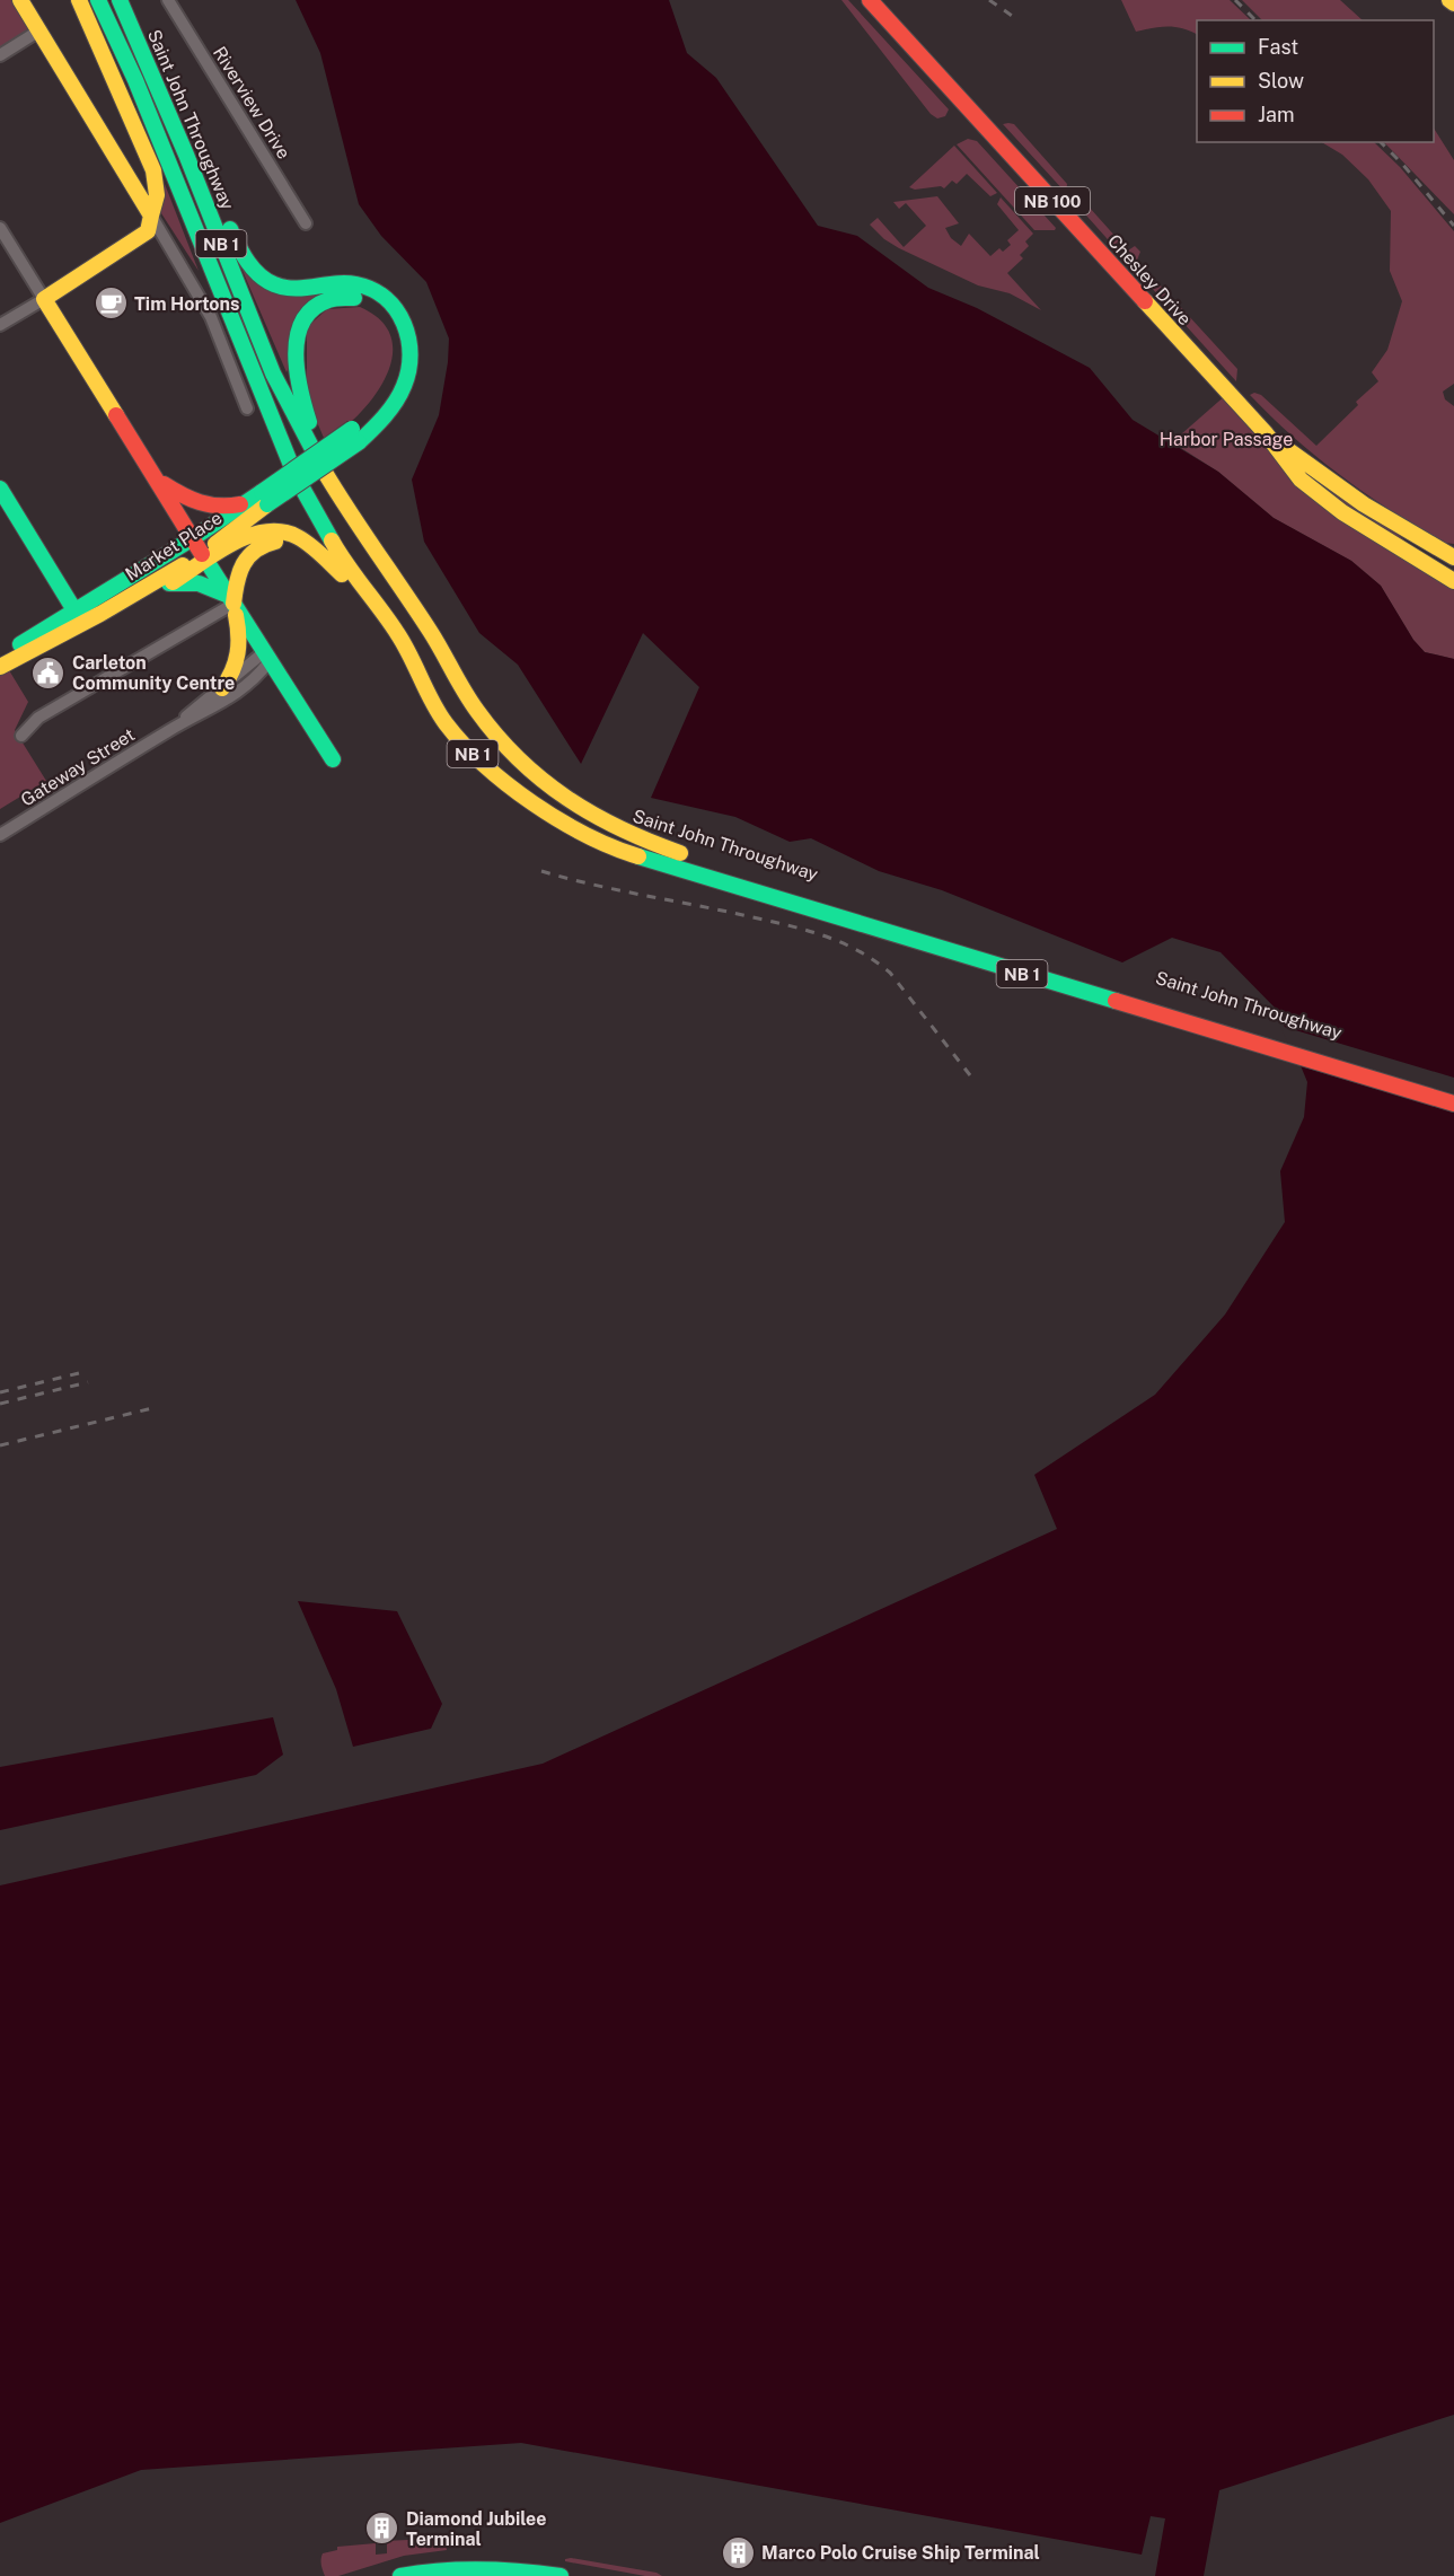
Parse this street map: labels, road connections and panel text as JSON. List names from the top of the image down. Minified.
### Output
{"streets":{"main road":["Saint John Throughway","NB 100","NB 1","Chesley Drive","Market Place"],"street":["Riverview Drive","Gateway Street"]},"parks":["Harbor Passage"],"places":{"cafe":["Tim Hortons"],"public building":["Carleton Community Centre"],"building":["Diamond Jubilee Terminal","Marco Polo Cruise Ship Terminal"]},"legend":["Fast","Slow","Jam"]}
